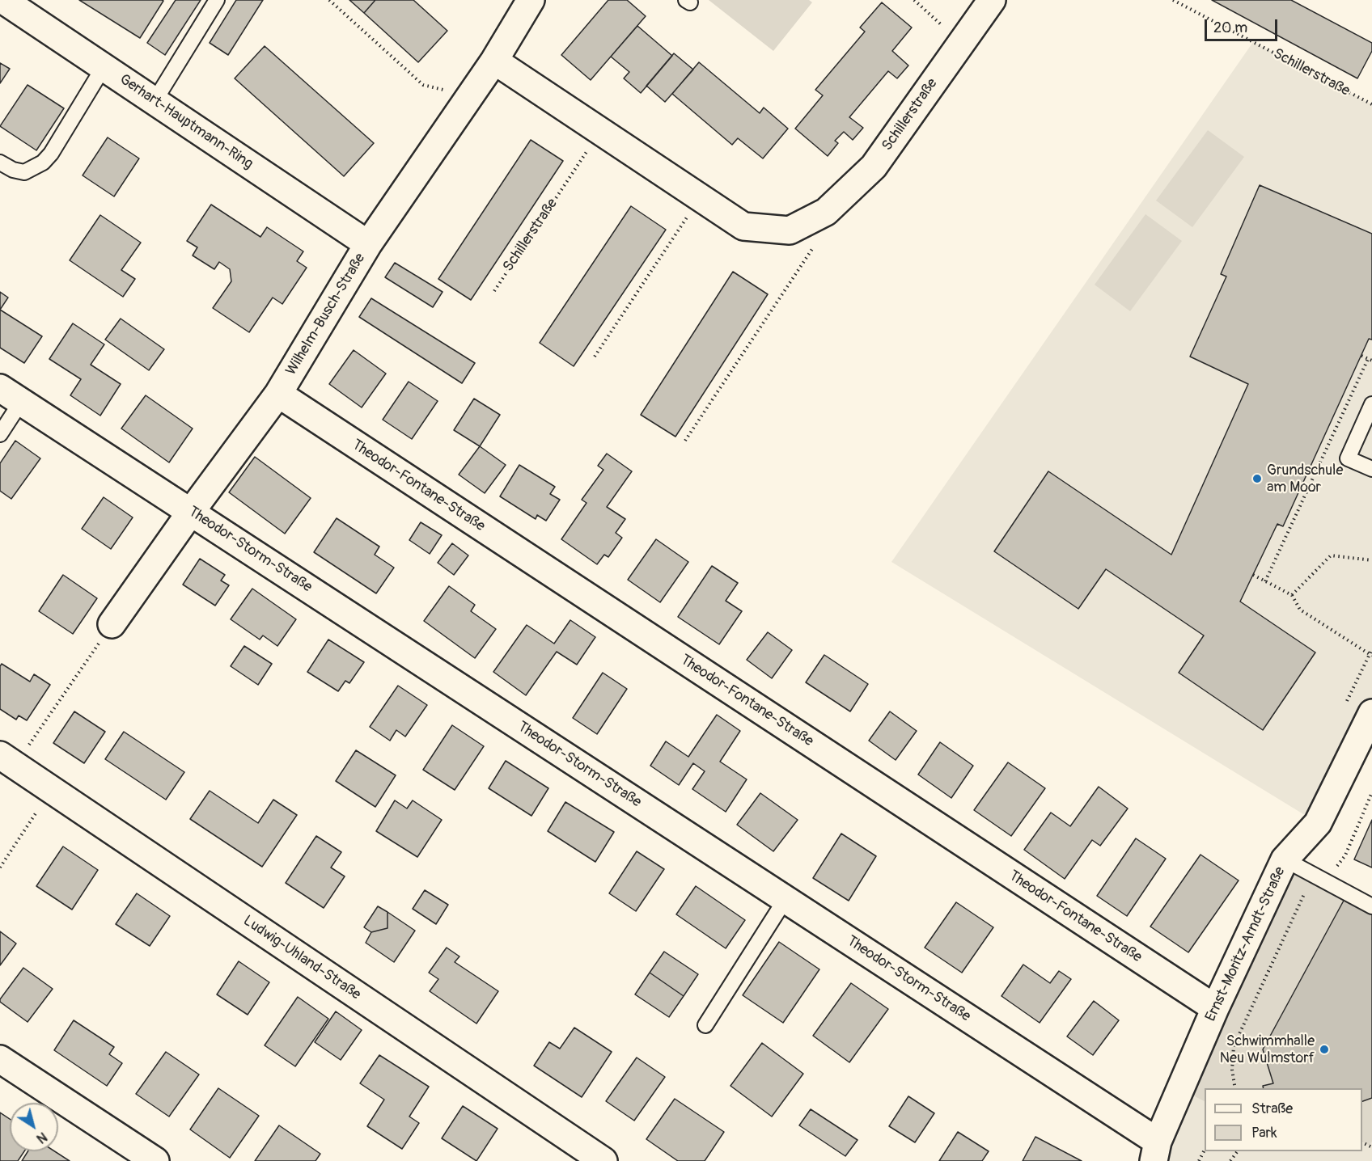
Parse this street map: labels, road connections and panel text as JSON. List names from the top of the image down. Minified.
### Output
{"streets":{"street":["Schillerstraße","Gerhart-Hauptmann-Ring","Wilhelm-Busch-Straße","Theodor-Fontane-Straße","Theodor-Storm-Straße","Ernst-Moritz-Arndt-Straße","Ludwig-Uhland-Straße"]},"crossings":[["Schillerstraße","Wilhelm-Busch-Straße"],["Gerhart-Hauptmann-Ring","Wilhelm-Busch-Straße"],["Wilhelm-Busch-Straße","Theodor-Fontane-Straße"],["Wilhelm-Busch-Straße","Theodor-Storm-Straße"],["Theodor-Fontane-Straße","Ernst-Moritz-Arndt-Straße"],["Theodor-Storm-Straße","Ernst-Moritz-Arndt-Straße"]],"places":["Grundschule am Moor","Schwimmhalle Neu Wulmstorf"],"legend":["Straße","Park"],"scale_bar":"20 m","north":"bottom right"}
